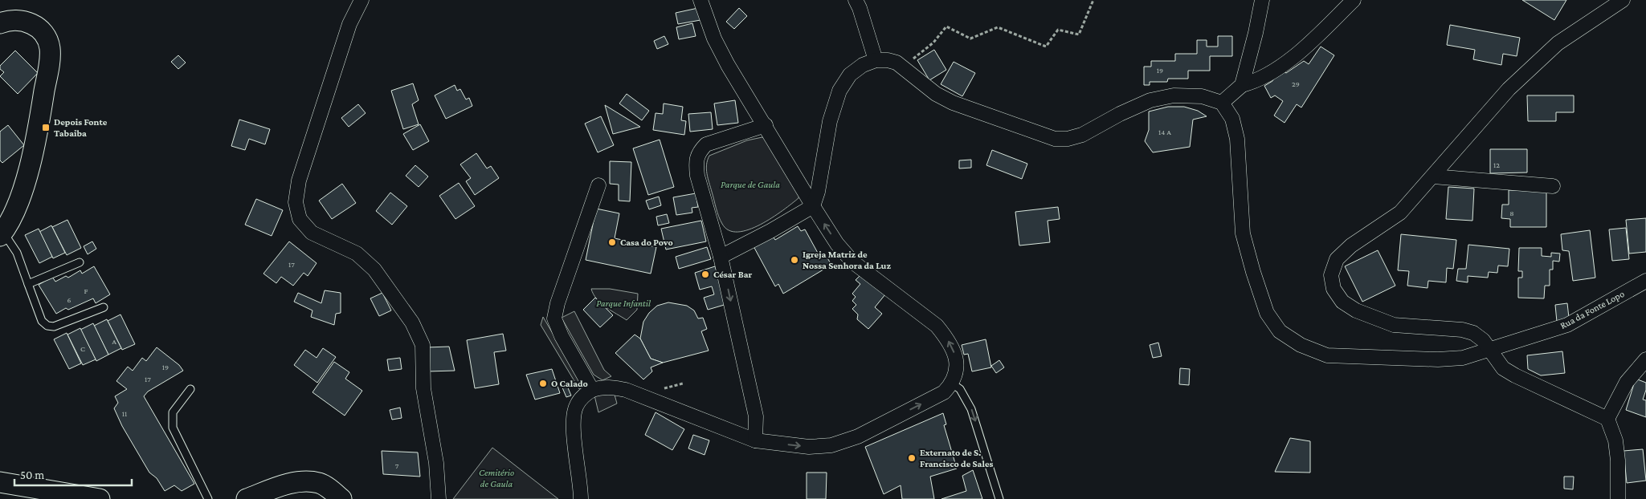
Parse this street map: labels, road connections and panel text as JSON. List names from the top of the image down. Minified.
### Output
{"streets":{"street":["Rua da Fonte Lopo"]},"parks":["Parque de Gaula","Parque Infantil","Cemitério de Gaula"],"places":{"transit":["Depois Fonte Tabaiba"],"other":["Casa do Povo","Igreja Matriz de Nossa Senhora da Luz","César Bar","O Calado","Externato de S. Francisco de Sales"]},"house_numbers":["19","29","14 A","12","8","17","F","6","A","C","19","17","11","7"],"scale_bar":"50 m"}
